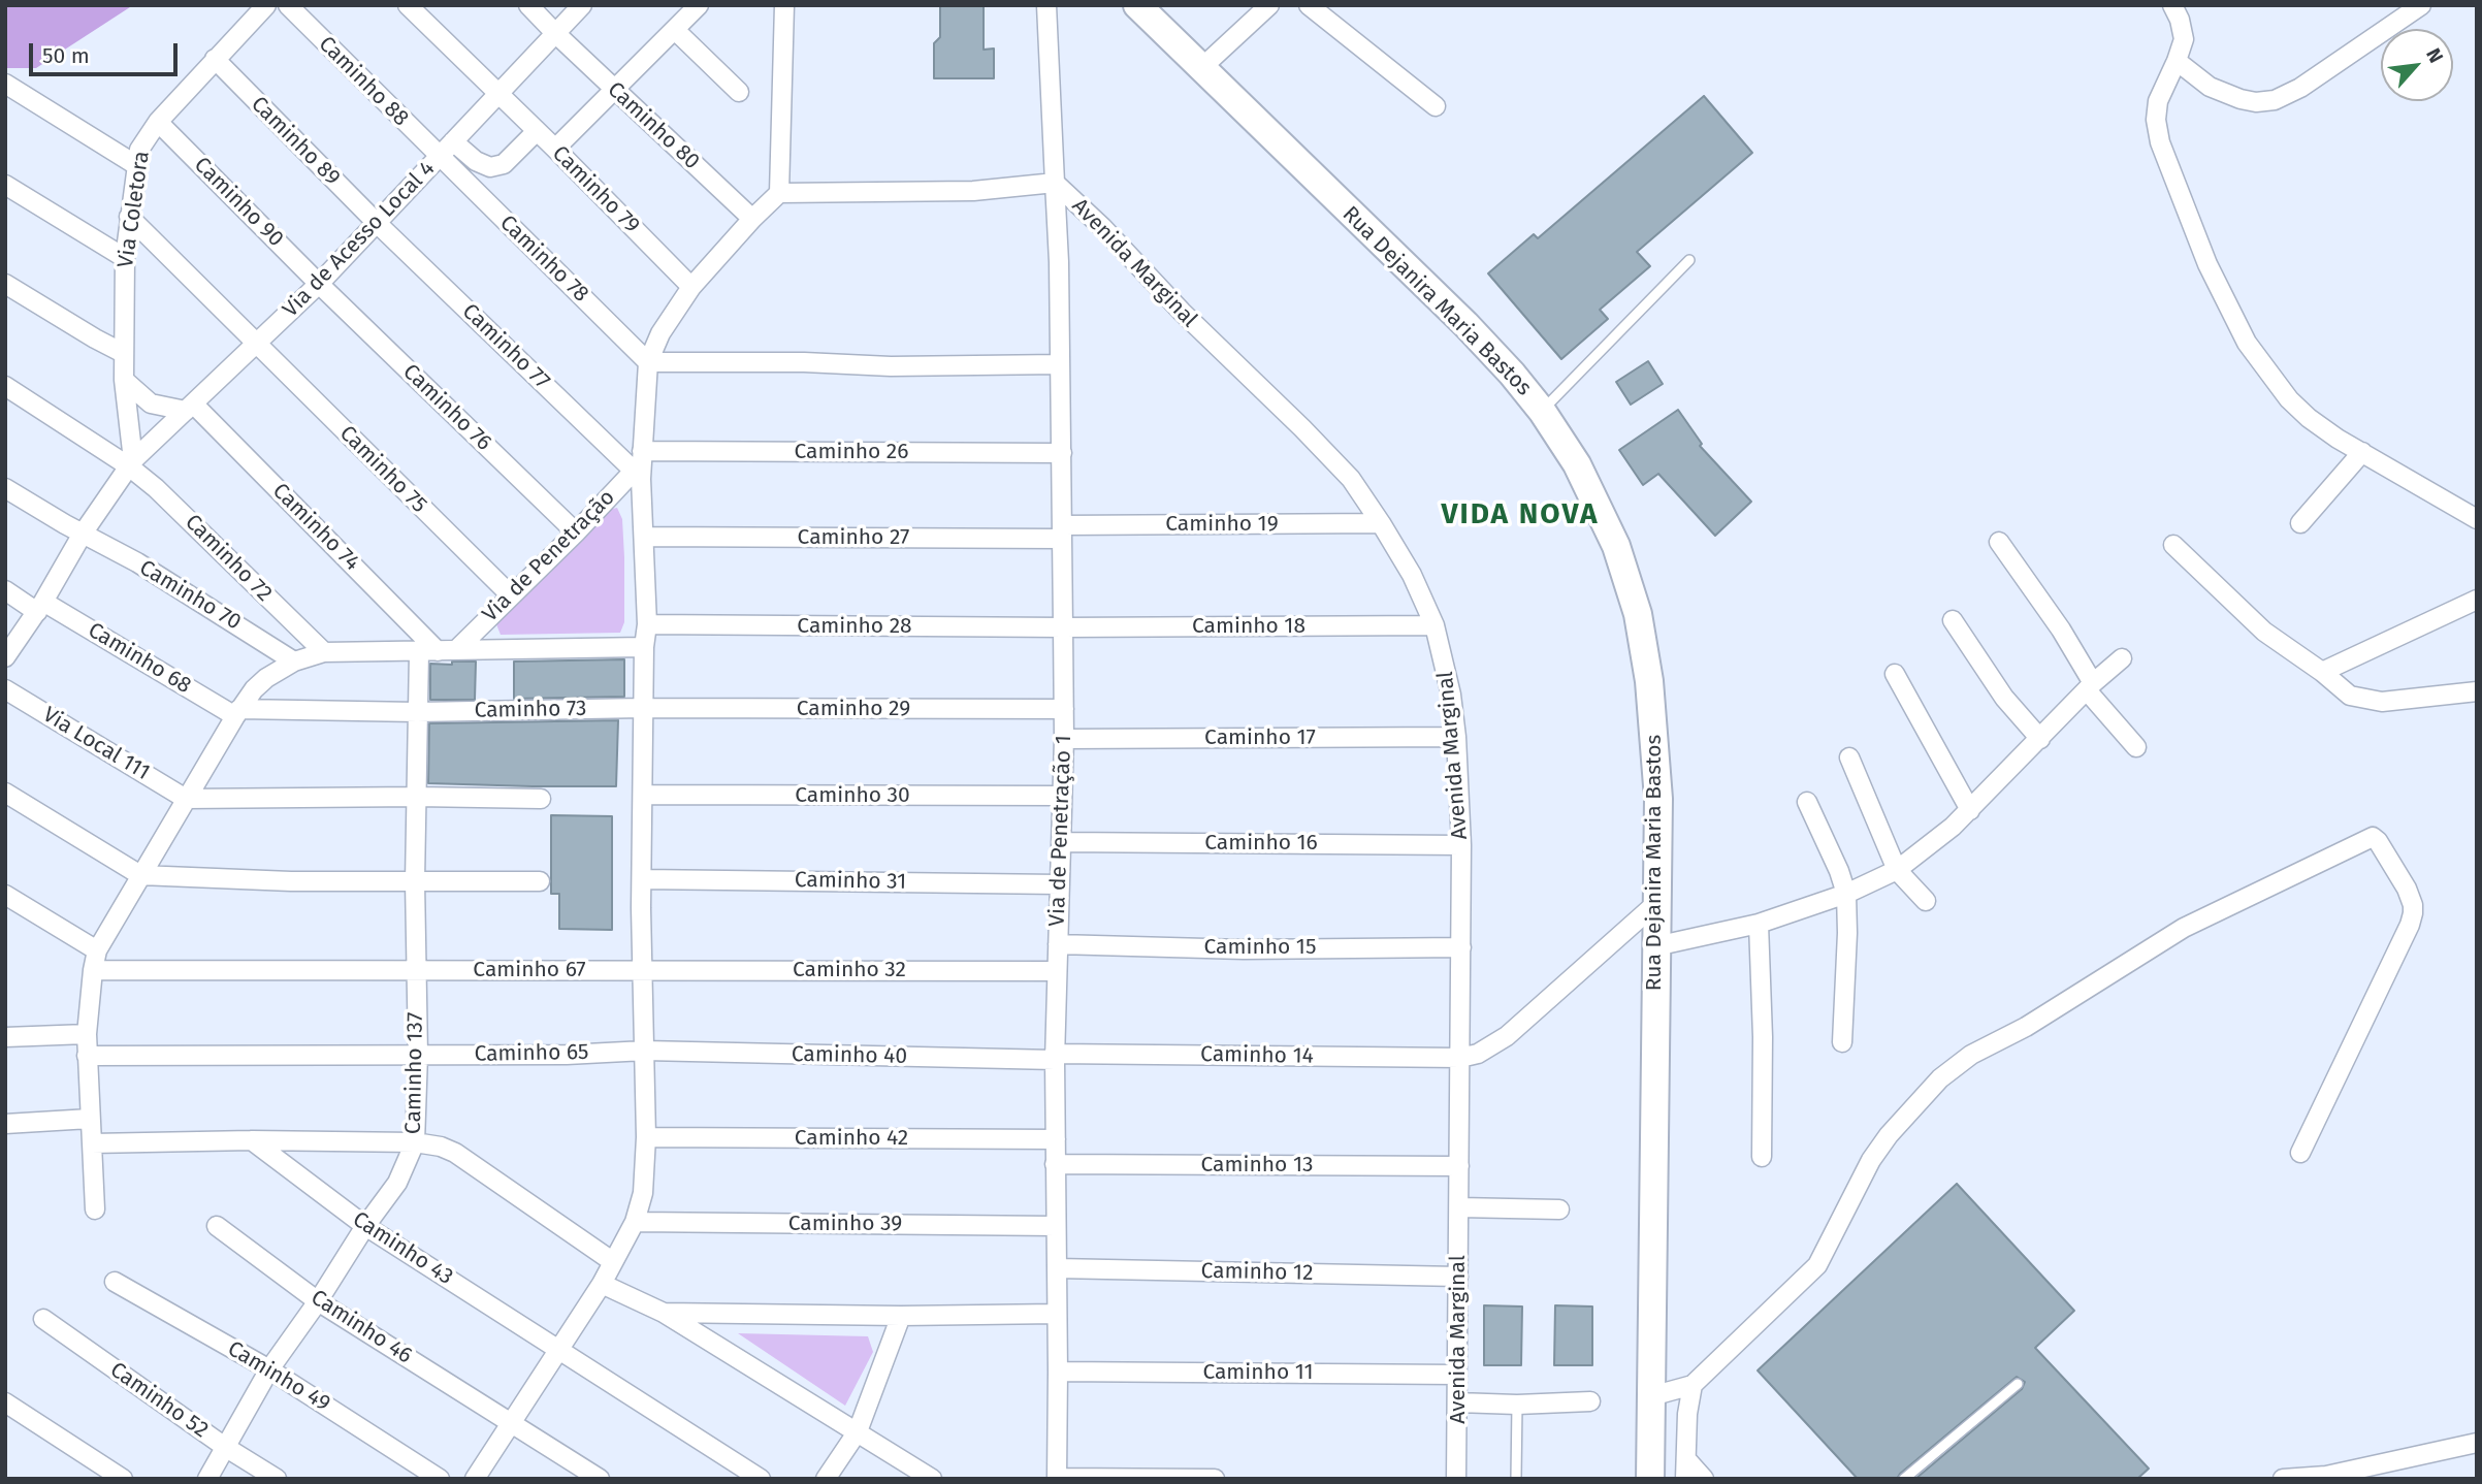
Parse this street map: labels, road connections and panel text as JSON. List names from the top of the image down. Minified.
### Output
{"streets":{"main road":["Rua Dejanira Maria Bastos"],"street":["Caminho 88","Caminho 80","Caminho 89","Caminho 79","Caminho 90","Via Coletora","Via de Acesso Local 4","Caminho 78","Avenida Marginal","Caminho 77","Caminho 76","Caminho 26","Caminho 75","Caminho 19","Caminho 74","Caminho 27","Via de Penetração","Caminho 72","Caminho 70","Caminho 28","Caminho 18","Caminho 68","Caminho 29","Caminho 73","Caminho 17","Via Local 111","Caminho 30","Via de Penetração 1","Caminho 16","Caminho 31","Caminho 15","Caminho 67","Caminho 32","Caminho 65","Caminho 40","Caminho 14","Caminho 137","Caminho 42","Caminho 13","Caminho 39","Caminho 43","Caminho 12","Caminho 46","Caminho 11","Caminho 49","Caminho 52"]},"crossings":[["Caminho 88","Via de Acesso Local 4"],["Caminho 88","Caminho 78"],["Caminho 80","Via de Acesso Local 4"],["Caminho 89","Via Coletora"],["Caminho 89","Via de Acesso Local 4"],["Caminho 89","Caminho 77"],["Caminho 79","Via de Acesso Local 4"],["Caminho 90","Via Coletora"],["Caminho 90","Via de Acesso Local 4"],["Caminho 90","Caminho 76"],["Via Coletora","Via de Acesso Local 4"],["Via Coletora","Caminho 75"],["Via Coletora","Caminho 72"],["Via de Acesso Local 4","Caminho 78"],["Via de Acesso Local 4","Caminho 77"],["Via de Acesso Local 4","Caminho 76"],["Via de Acesso Local 4","Caminho 75"],["Via de Acesso Local 4","Caminho 74"],["Via de Acesso Local 4","Caminho 72"],["Avenida Marginal","Caminho 19"],["Avenida Marginal","Caminho 18"],["Avenida Marginal","Caminho 17"],["Avenida Marginal","Via de Penetração 1"],["Avenida Marginal","Caminho 16"],["Avenida Marginal","Caminho 15"],["Avenida Marginal","Caminho 14"],["Avenida Marginal","Caminho 13"],["Avenida Marginal","Caminho 12"],["Avenida Marginal","Caminho 11"],["Caminho 77","Caminho 26"],["Caminho 77","Via de Penetração"],["Caminho 76","Via de Penetração"],["Caminho 26","Via de Penetração"],["Caminho 26","Via de Penetração 1"],["Caminho 75","Via de Penetração"],["Caminho 19","Caminho 27"],["Caminho 19","Via de Penetração 1"],["Caminho 27","Via de Penetração 1"],["Caminho 28","Caminho 18"],["Caminho 28","Via de Penetração 1"],["Caminho 18","Via de Penetração 1"],["Caminho 68","Caminho 73"],["Caminho 29","Caminho 73"],["Caminho 29","Via de Penetração 1"],["Caminho 73","Caminho 137"],["Caminho 17","Via de Penetração 1"],["Caminho 30","Via de Penetração 1"],["Via de Penetração 1","Caminho 16"],["Via de Penetração 1","Caminho 31"],["Via de Penetração 1","Caminho 15"],["Via de Penetração 1","Caminho 32"],["Via de Penetração 1","Caminho 40"],["Via de Penetração 1","Caminho 14"],["Via de Penetração 1","Caminho 42"],["Via de Penetração 1","Caminho 13"],["Via de Penetração 1","Caminho 39"],["Via de Penetração 1","Caminho 12"],["Via de Penetração 1","Caminho 11"],["Caminho 67","Caminho 32"],["Caminho 67","Caminho 137"],["Caminho 65","Caminho 40"],["Caminho 65","Caminho 137"],["Caminho 40","Caminho 14"],["Caminho 137","Caminho 43"],["Caminho 137","Caminho 46"],["Caminho 137","Caminho 49"],["Caminho 137","Caminho 52"]],"districts":["VIDA NOVA"],"scale_bar":"50 m","north":"top right"}
